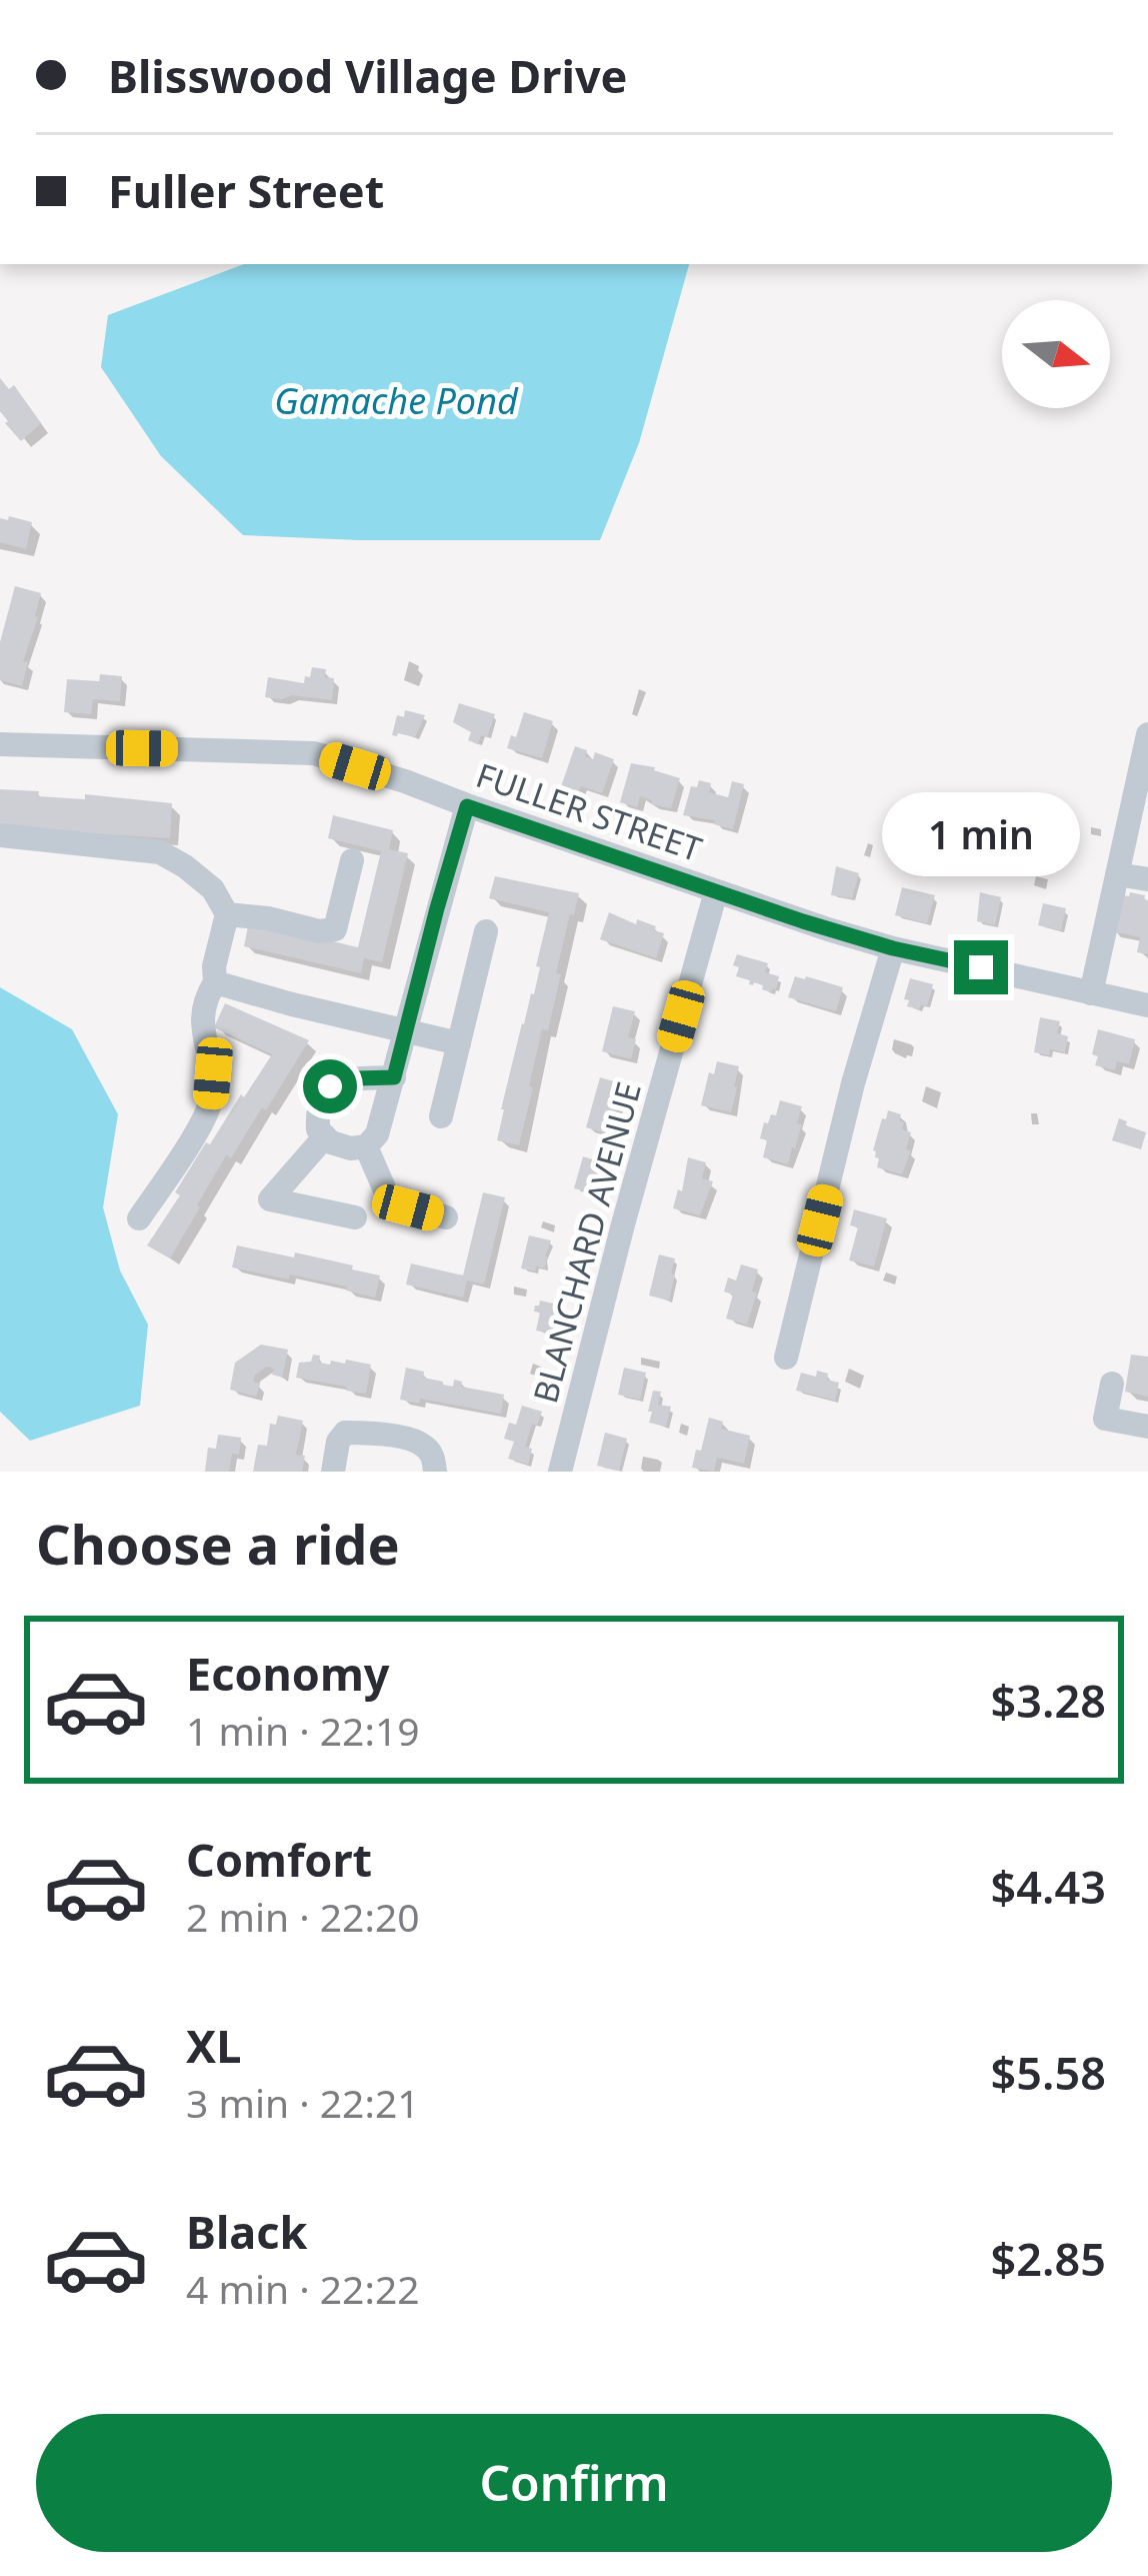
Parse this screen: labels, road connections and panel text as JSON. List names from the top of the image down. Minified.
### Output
{"streets":{"street":["FULLER STREET","BLANCHARD AVENUE"]},"crossings":[["FULLER STREET","BLANCHARD AVENUE"]],"water":["Gamache Pond"],"north":"right","page":{"banner":["Blisswood Village Drive","Fuller Street"],"bubble":"1 min","heading":"Choose a ride","list":[{"name":"Economy","note":"1 min · 22:19","value":"$3.28"},{"name":"Comfort","note":"2 min · 22:20","value":"$4.43"},{"name":"XL","note":"3 min · 22:21","value":"$5.58"},{"name":"Black","note":"4 min · 22:22","value":"$2.85"}],"buttons":"Confirm"}}
